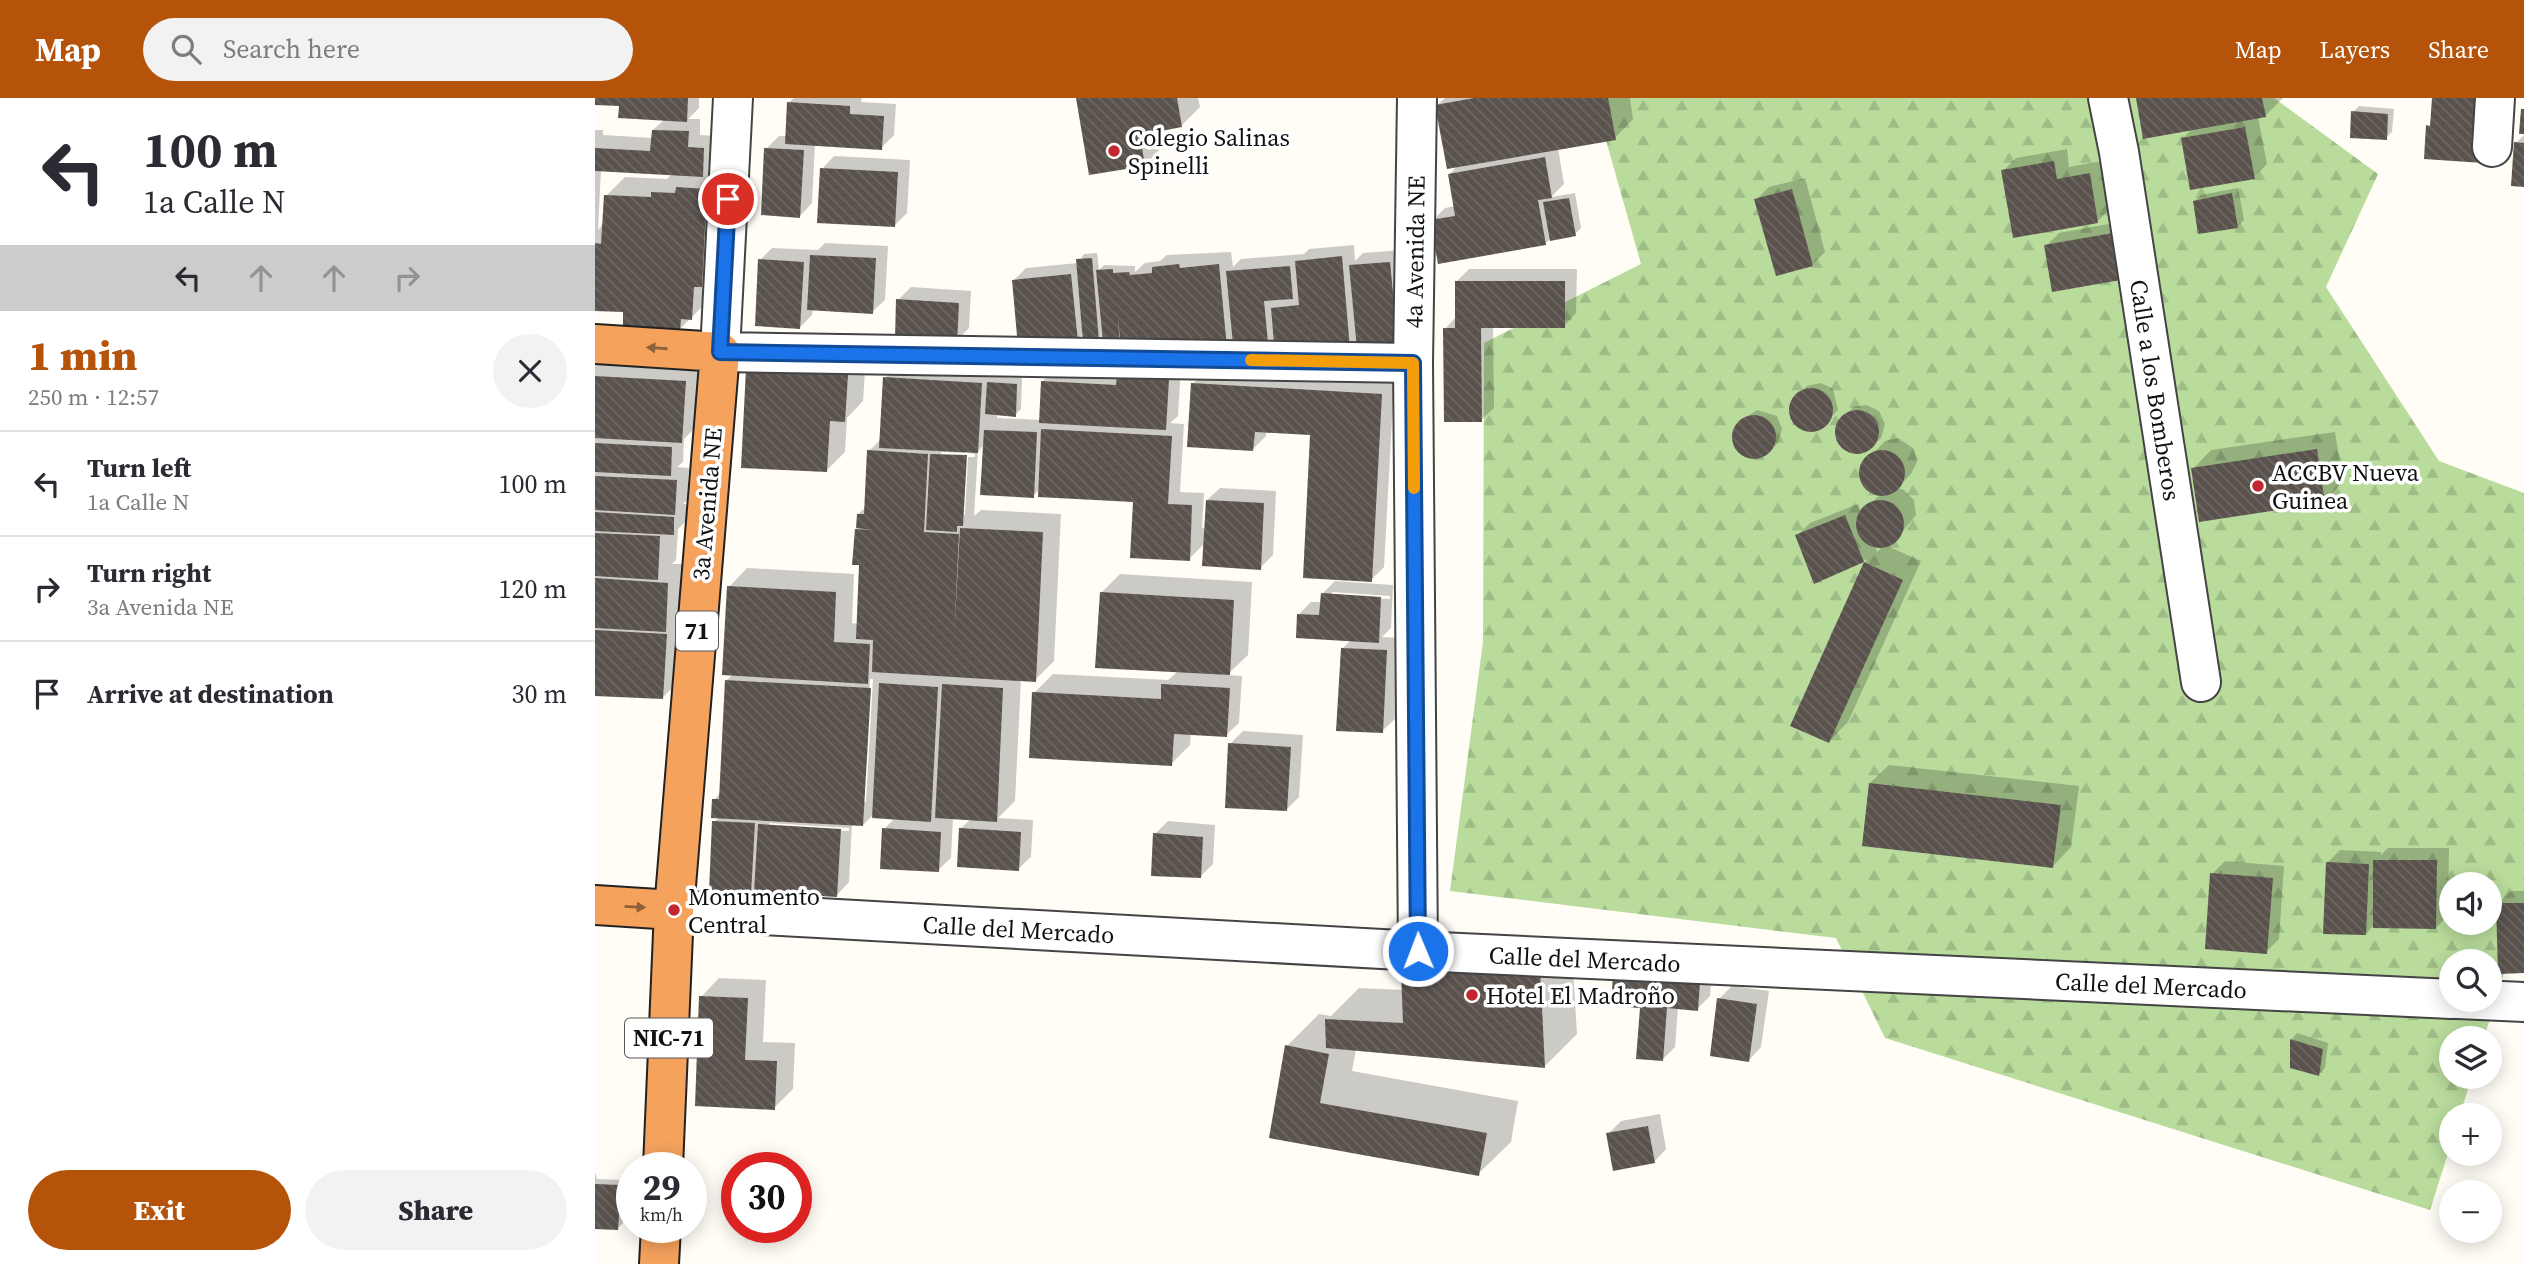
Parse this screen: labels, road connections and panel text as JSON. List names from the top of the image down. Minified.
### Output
{"streets":{"highway":["3a Avenida NE","71","NIC-71"],"street":["4a Avenida NE","Calle a los Bomberos","Calle del Mercado"]},"crossings":[["4a Avenida NE","Calle del Mercado"],["3a Avenida NE","Calle del Mercado"],["3a Avenida NE","NIC-71"],["Calle del Mercado","NIC-71"]],"places":["Colegio Salinas Spinelli","ACCBV Nueva Guinea","Monumento Central","Hotel El Madroño"],"page":{"header":"Map","search":"Search here","nav":["Map","Layers","Share"],"turn":["100 m","1a Calle N"],"heading":["1 min","250 m · 12:57"],"list":[{"name":"Turn left","note":"1a Calle N","value":"100 m"},{"name":"Turn right","note":"3a Avenida NE","value":"120 m"},{"name":"Arrive at destination","value":"30 m"}],"map_buttons":["+","−"],"speed":"29 km/h","limit":"30","buttons":["Exit","Share"]}}
